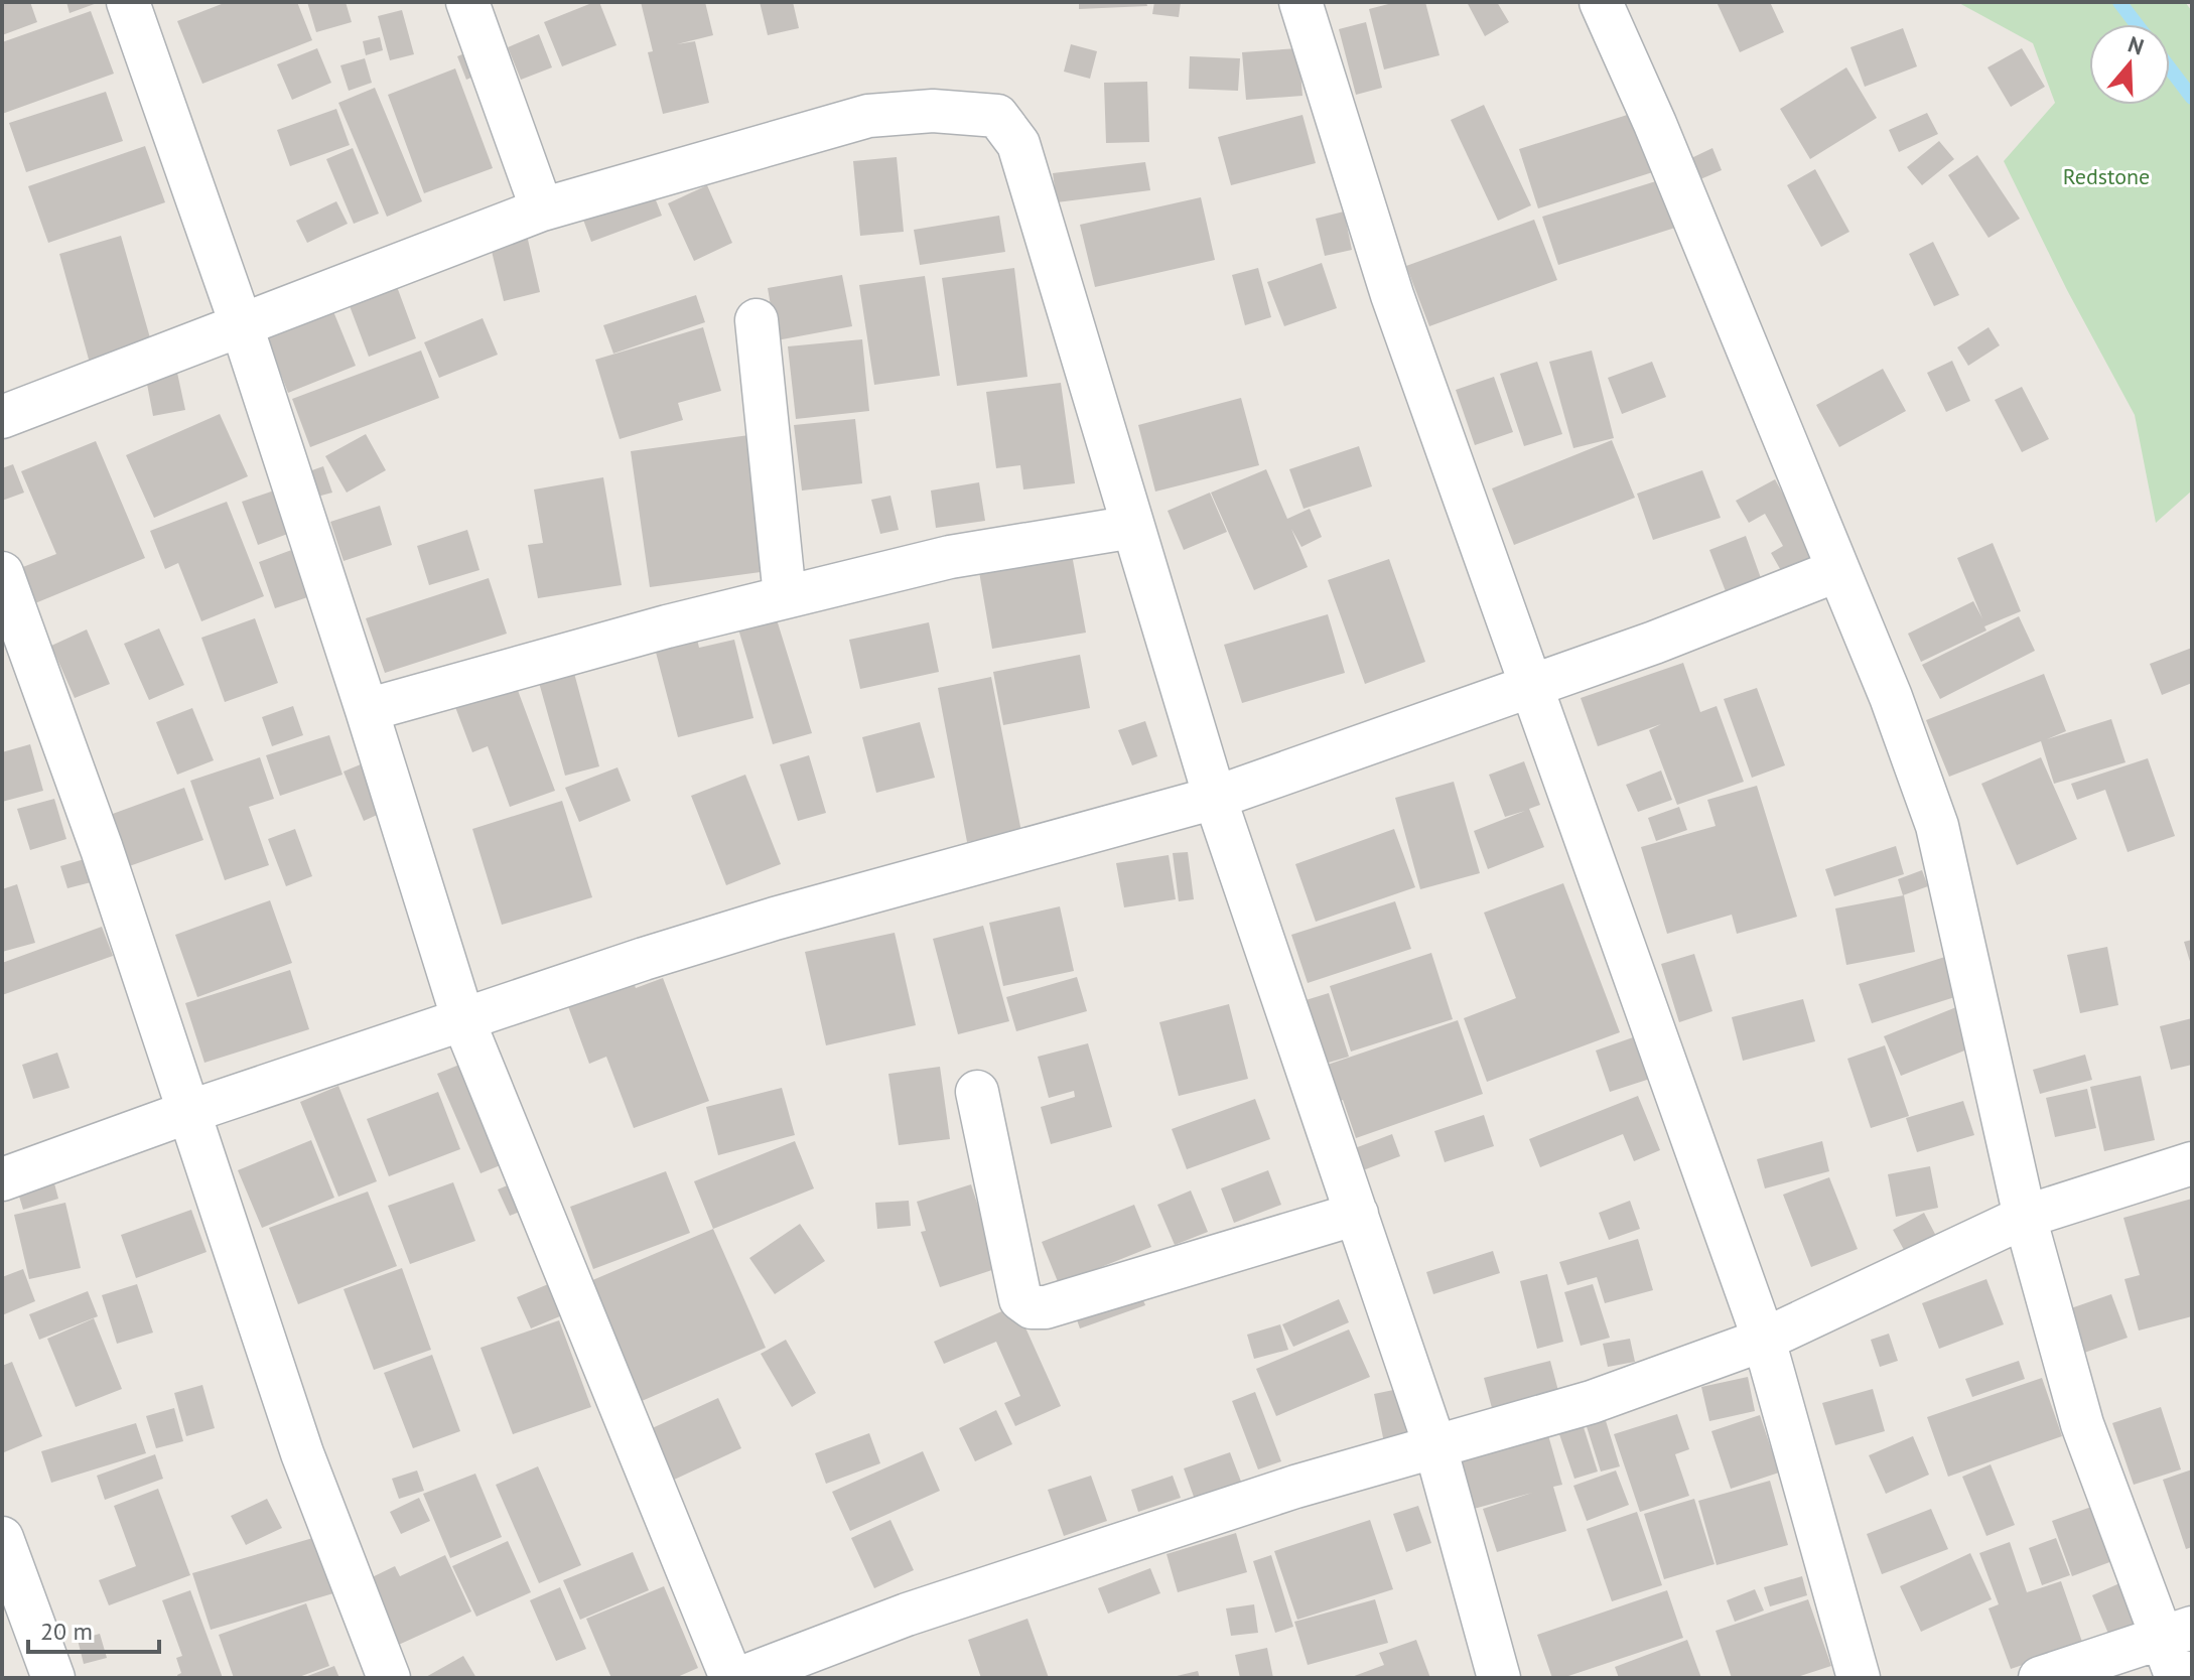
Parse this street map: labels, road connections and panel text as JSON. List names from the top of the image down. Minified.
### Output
{"parks":["Redstone"],"scale_bar":"20 m","north":"top"}
